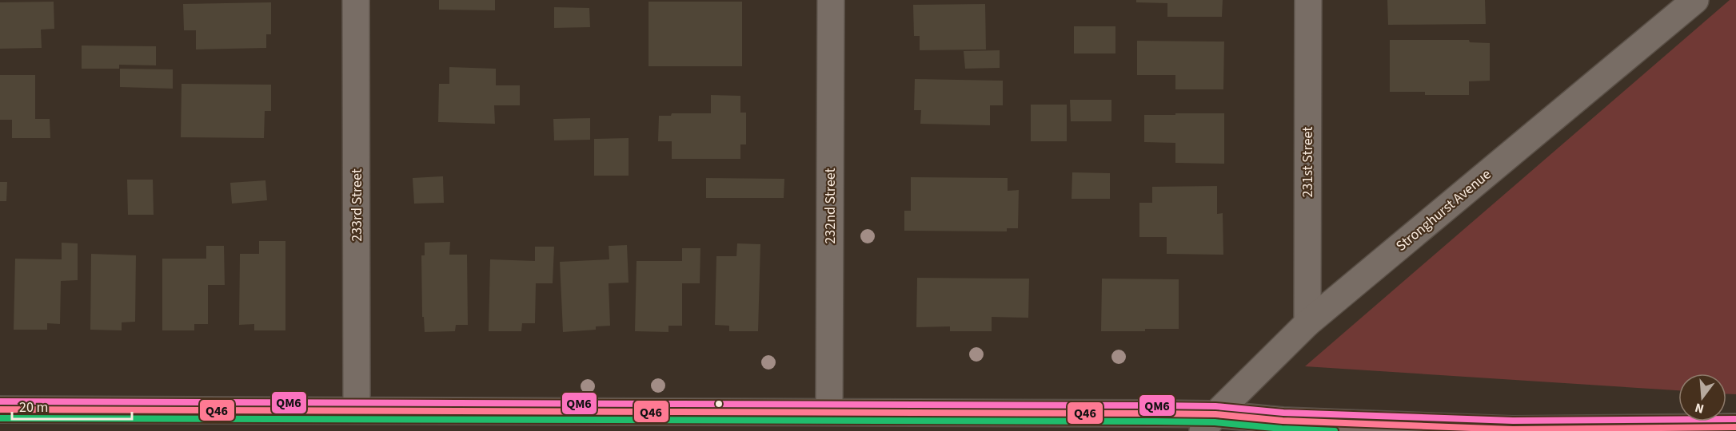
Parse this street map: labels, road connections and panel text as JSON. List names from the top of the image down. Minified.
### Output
{"streets":{"street":["231st Street","233rd Street","232nd Street","Stronghurst Avenue"]},"crossings":[["231st Street","Stronghurst Avenue"]],"lines":["transit line QM6","transit line Q46"],"scale_bar":"20 m","north":"bottom"}
